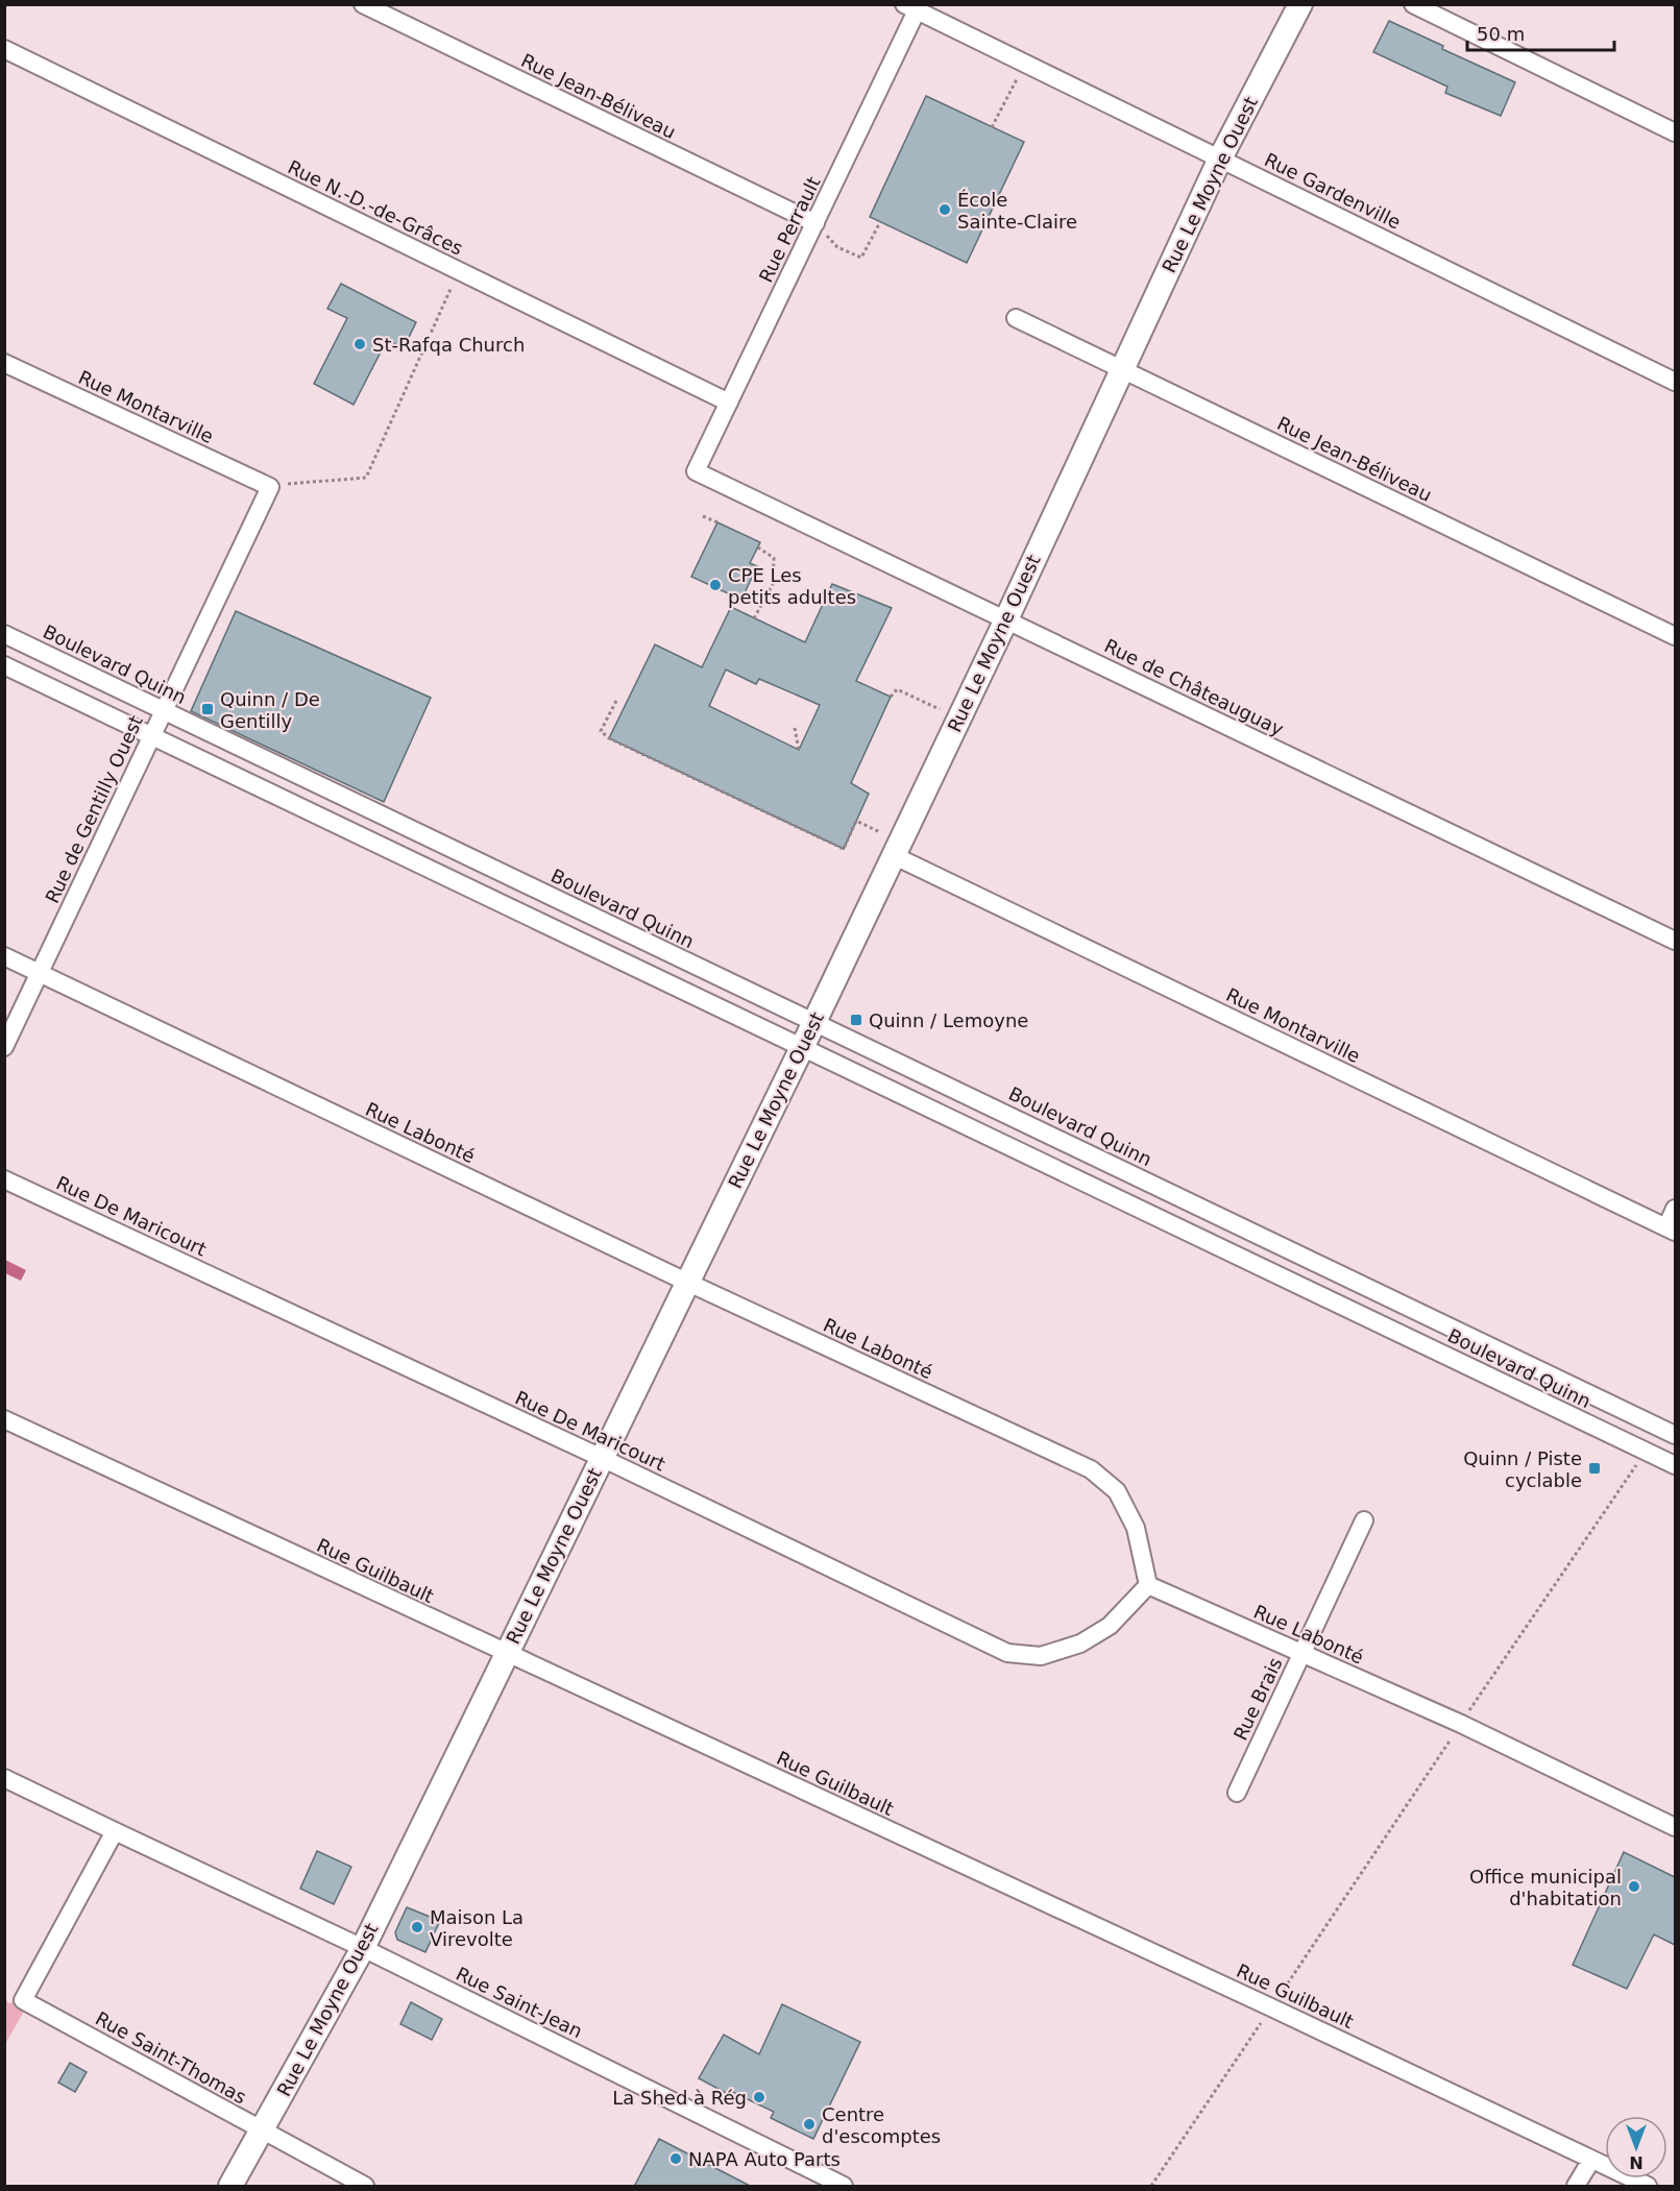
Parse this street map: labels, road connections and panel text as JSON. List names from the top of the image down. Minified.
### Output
{"streets":{"street":["Rue Jean-Béliveau","Rue Le Moyne Ouest","Rue Gardenville","Rue N.-D.-de-Grâces","Rue Perrault","Rue Montarville","Boulevard Quinn","Rue de Châteauguay","Rue de Gentilly Ouest","Rue Labonté","Rue De Maricourt","Rue Guilbault","Rue Brais","Rue Saint-Jean","Rue Saint-Thomas"]},"crossings":[["Rue Jean-Béliveau","Rue Le Moyne Ouest"],["Rue Jean-Béliveau","Rue Perrault"],["Rue Le Moyne Ouest","Rue Gardenville"],["Rue Le Moyne Ouest","Rue Montarville"],["Rue Le Moyne Ouest","Boulevard Quinn"],["Rue Le Moyne Ouest","Rue de Châteauguay"],["Rue Le Moyne Ouest","Rue Labonté"],["Rue Le Moyne Ouest","Rue De Maricourt"],["Rue Le Moyne Ouest","Rue Guilbault"],["Rue Le Moyne Ouest","Rue Saint-Jean"],["Rue Le Moyne Ouest","Rue Saint-Thomas"],["Rue Gardenville","Rue Perrault"],["Rue N.-D.-de-Grâces","Rue Perrault"],["Rue Perrault","Rue de Châteauguay"],["Rue Montarville","Rue de Gentilly Ouest"],["Boulevard Quinn","Rue de Gentilly Ouest"],["Rue de Gentilly Ouest","Rue Labonté"],["Rue Labonté","Rue De Maricourt"],["Rue Labonté","Rue Brais"],["Rue Saint-Jean","Rue Saint-Thomas"]],"places":{"other":["École Sainte-Claire","St-Rafqa Church","CPE Les petits adultes","Office municipal d'habitation","Maison La Virevolte","La Shed à Rég","Centre d'escomptes","NAPA Auto Parts"],"transit":["Quinn / De Gentilly","Quinn / Lemoyne","Quinn / Piste cyclable"]},"scale_bar":"50 m","north":"bottom"}
